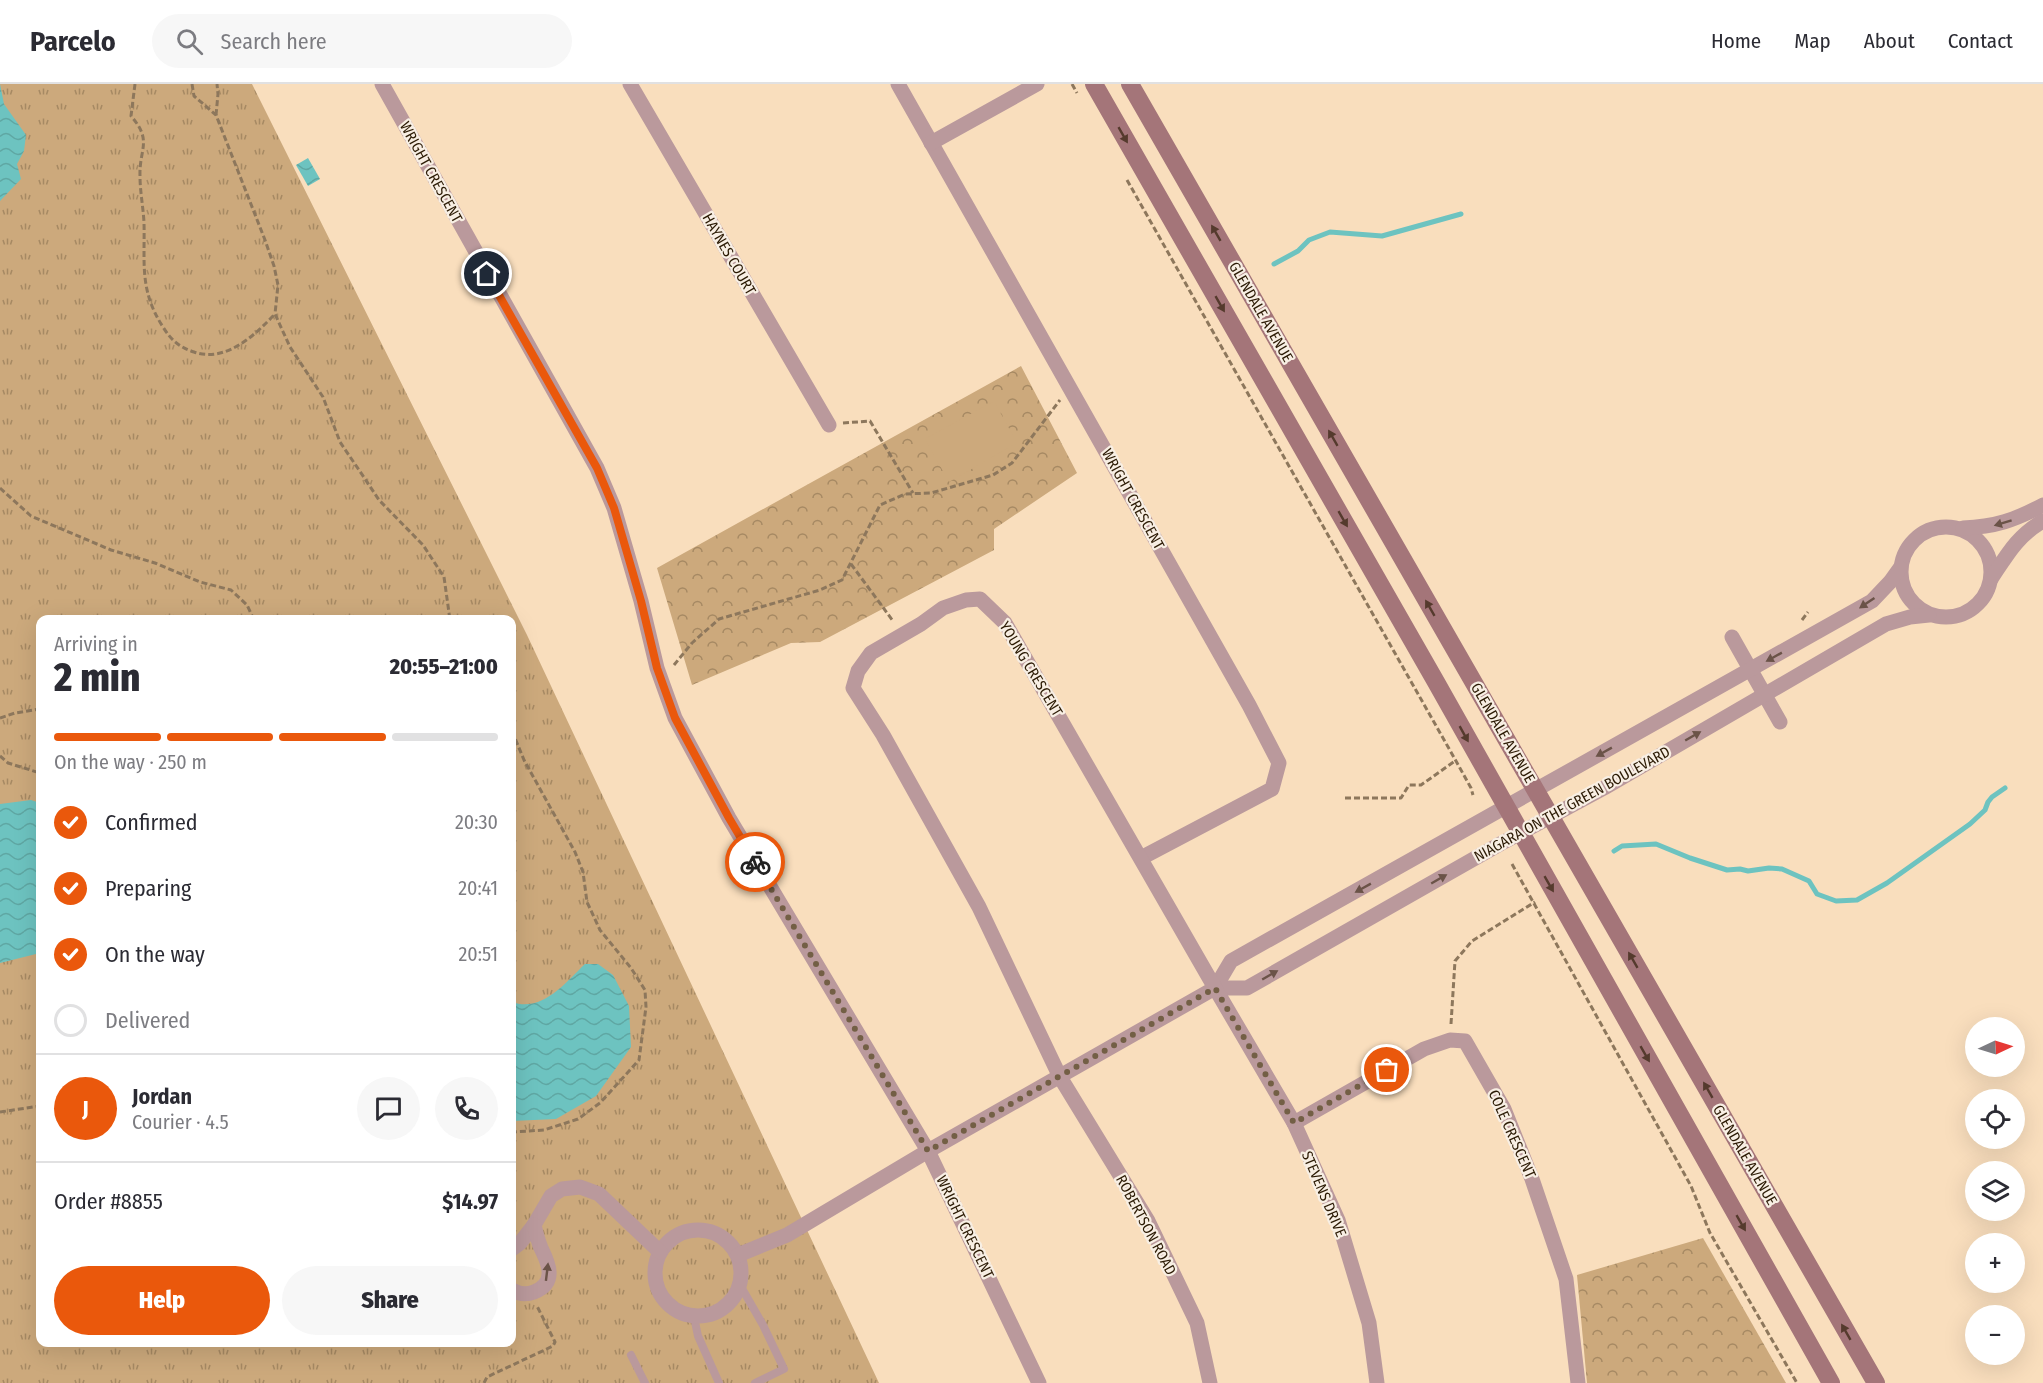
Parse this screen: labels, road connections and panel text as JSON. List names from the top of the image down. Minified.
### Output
{"streets":{"main road":["GLENDALE AVENUE"],"street":["WRIGHT CRESCENT","HAYNES COURT","YOUNG CRESCENT","NIAGARA ON THE GREEN BOULEVARD","COLE CRESCENT","STEVENS DRIVE","ROBERTSON ROAD"]},"crossings":[["WRIGHT CRESCENT","YOUNG CRESCENT"],["WRIGHT CRESCENT","NIAGARA ON THE GREEN BOULEVARD"],["GLENDALE AVENUE","NIAGARA ON THE GREEN BOULEVARD"],["YOUNG CRESCENT","NIAGARA ON THE GREEN BOULEVARD"],["YOUNG CRESCENT","STEVENS DRIVE"],["YOUNG CRESCENT","ROBERTSON ROAD"],["NIAGARA ON THE GREEN BOULEVARD","STEVENS DRIVE"],["NIAGARA ON THE GREEN BOULEVARD","ROBERTSON ROAD"]],"north":"right","page":{"header":"Parcelo","search":"Search here","nav":["Home","Map","About","Contact"],"heading":["2 min","Arriving in","20:55–21:00"],"panel":["Jordan","Courier · 4.5","Order #8855","$14.97"],"bar":"On the way · 250 m","list":[["Confirmed","20:30"],["Preparing","20:41"],["On the way","20:51"],"Delivered"],"map_buttons":["+","−"],"round":"J","buttons":["Help","Share"]}}
